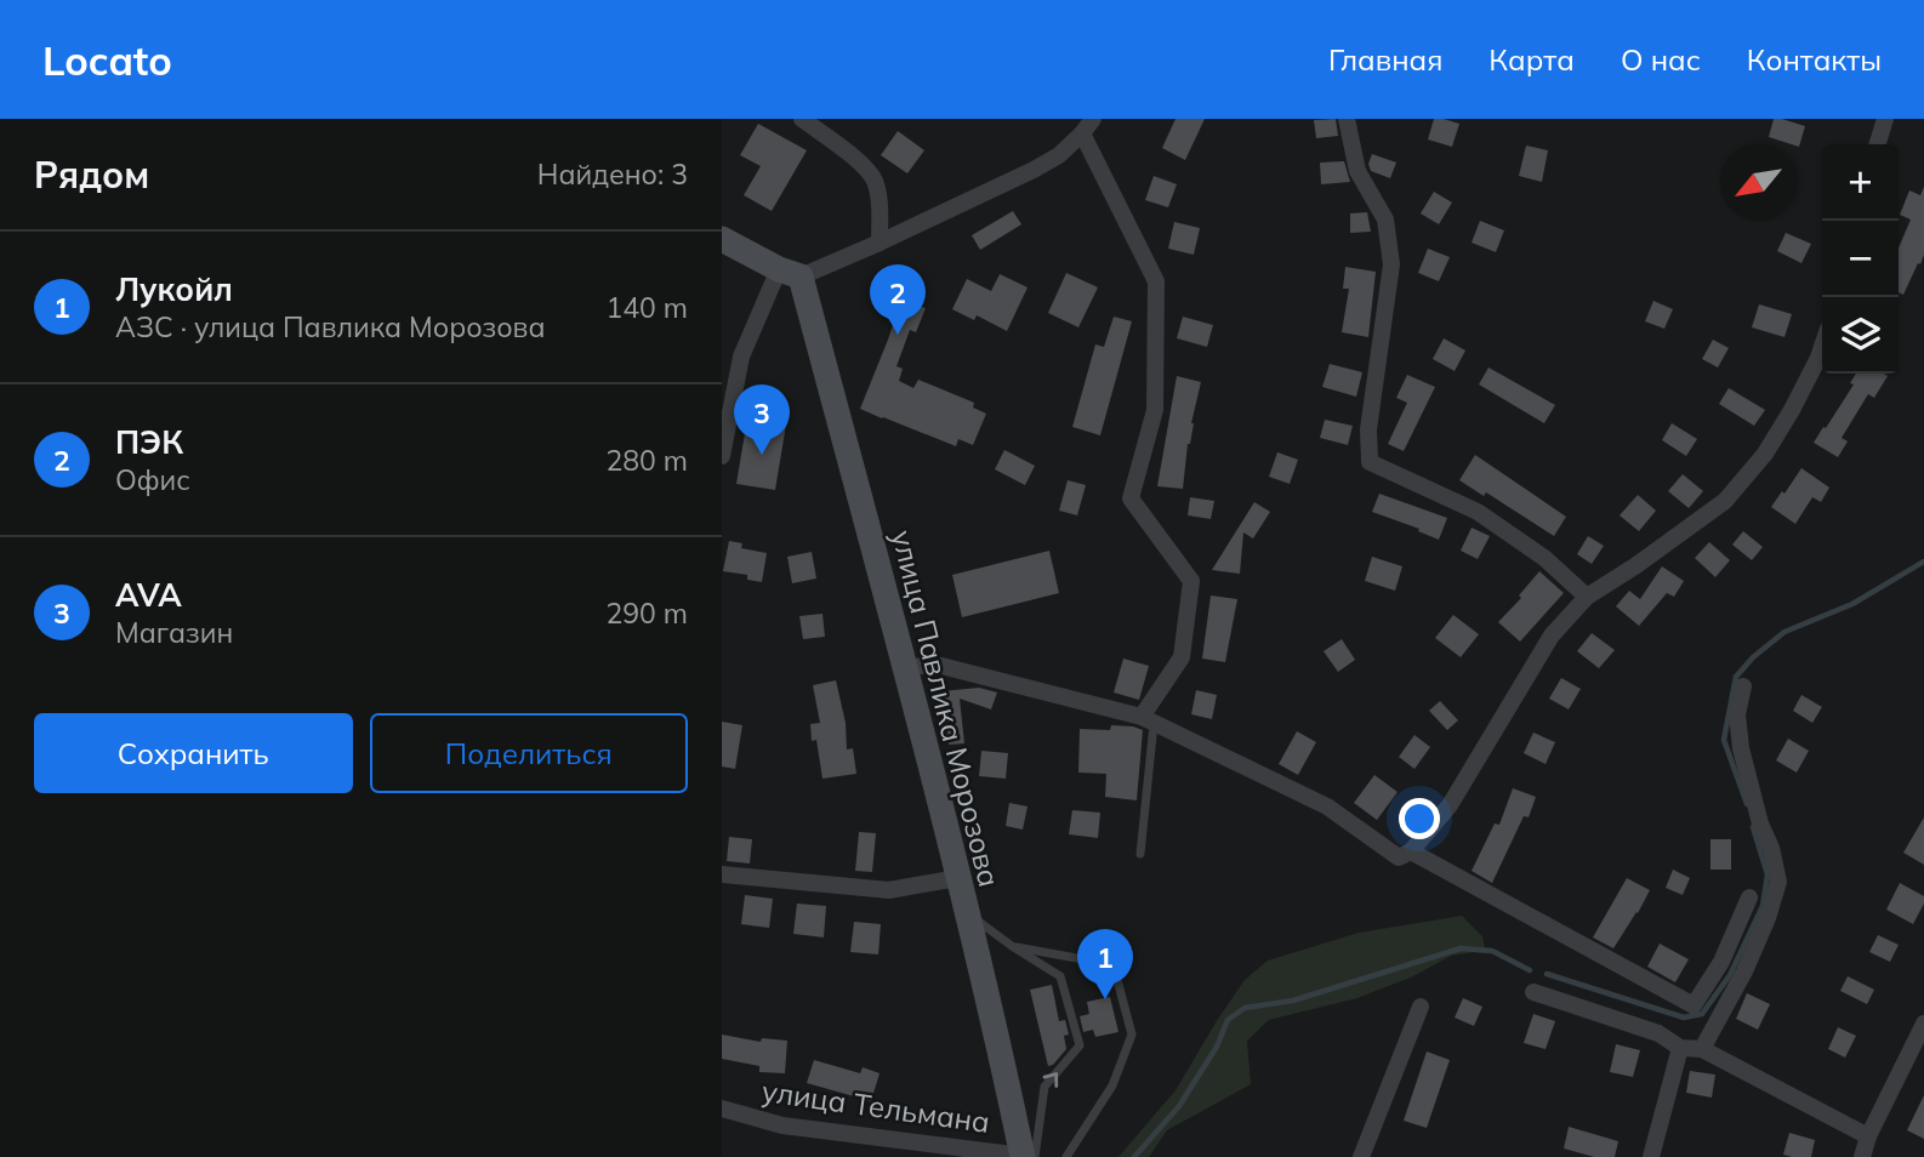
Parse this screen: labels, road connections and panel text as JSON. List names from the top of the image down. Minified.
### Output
{"streets":{"street":["улица Павлика Морозова","улица Тельмана"]},"crossings":[["улица Павлика Морозова","улица Тельмана"]],"north":"bottom left","page":{"header":"Locato","nav":["Главная","Карта","О нас","Контакты"],"heading":["Рядом","Найдено: 3"],"map_buttons":["+","−"],"list":[{"mark":"1","name":"Лукойл","note":"АЗС · улица Павлика Морозова","value":"140 m"},{"mark":"2","name":"ПЭК","note":"Офис","value":"280 m"},{"mark":"3","name":"AVA","note":"Магазин","value":"290 m"}],"pins":["2","3","1"],"buttons":["Сохранить","Поделиться"]}}
